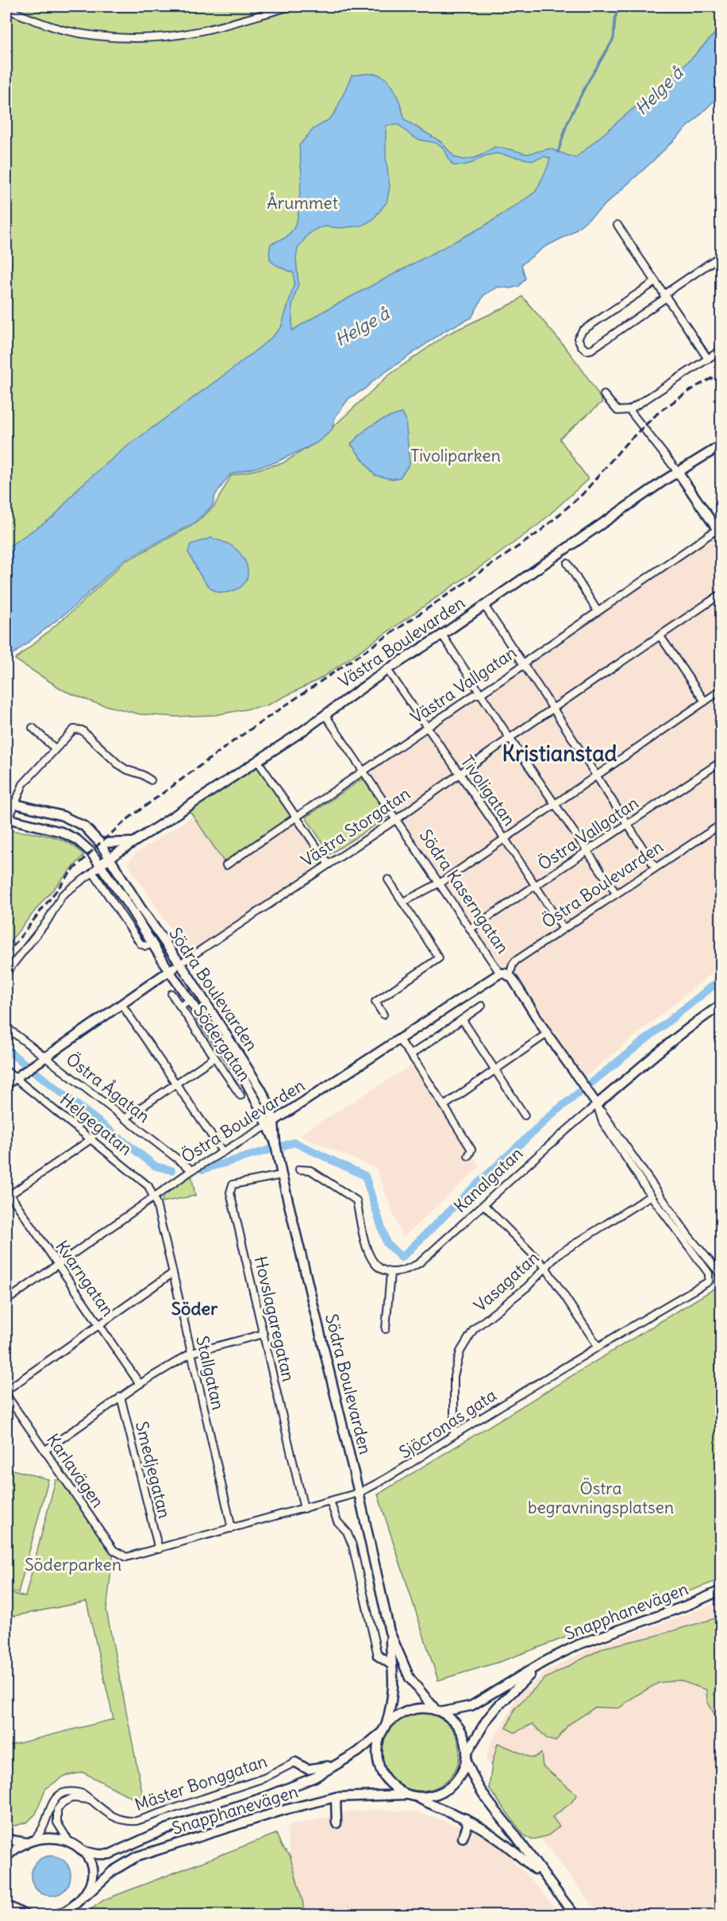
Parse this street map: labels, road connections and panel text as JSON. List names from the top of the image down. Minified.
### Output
{"streets":{"main road":["Västra Boulevarden","Västra Storgatan","Östra Boulevarden","Södra Kaserngatan","Södra Boulevarden","Kanalgatan","Snapphanevägen"],"street":["Västra Vallgatan","Tivoligatan","Östra Vallgatan","Södergatan","Östra Ågatan","Helgegatan","Kvarngatan","Vasagatan","Hovslagaregatan","Stallgatan","Sjöcronas gata","Smedjegatan","Karlavägen","Mäster Bonggatan"]},"crossings":[["Västra Boulevarden","Tivoligatan"],["Västra Boulevarden","Södra Kaserngatan"],["Västra Boulevarden","Södra Boulevarden"],["Västra Vallgatan","Tivoligatan"],["Västra Vallgatan","Södra Kaserngatan"],["Tivoligatan","Västra Storgatan"],["Tivoligatan","Östra Vallgatan"],["Tivoligatan","Östra Boulevarden"],["Västra Storgatan","Södra Kaserngatan"],["Västra Storgatan","Södra Boulevarden"],["Västra Storgatan","Östra Ågatan"],["Västra Storgatan","Helgegatan"],["Östra Vallgatan","Södra Kaserngatan"],["Östra Boulevarden","Södra Kaserngatan"],["Östra Boulevarden","Södra Boulevarden"],["Östra Boulevarden","Östra Ågatan"],["Östra Boulevarden","Helgegatan"],["Östra Boulevarden","Kvarngatan"],["Östra Boulevarden","Stallgatan"],["Södra Kaserngatan","Kanalgatan"],["Södra Kaserngatan","Vasagatan"],["Södra Kaserngatan","Sjöcronas gata"],["Södra Boulevarden","Södergatan"],["Södra Boulevarden","Hovslagaregatan"],["Södra Boulevarden","Sjöcronas gata"],["Södra Boulevarden","Snapphanevägen"],["Helgegatan","Stallgatan"],["Vasagatan","Sjöcronas gata"],["Hovslagaregatan","Sjöcronas gata"],["Stallgatan","Sjöcronas gata"],["Sjöcronas gata","Smedjegatan"],["Sjöcronas gata","Karlavägen"]],"districts":["Kristianstad","Söder"],"water":["Helge å"],"parks":["Årummet","Tivoliparken","Östra begravningsplatsen","Söderparken"]}
